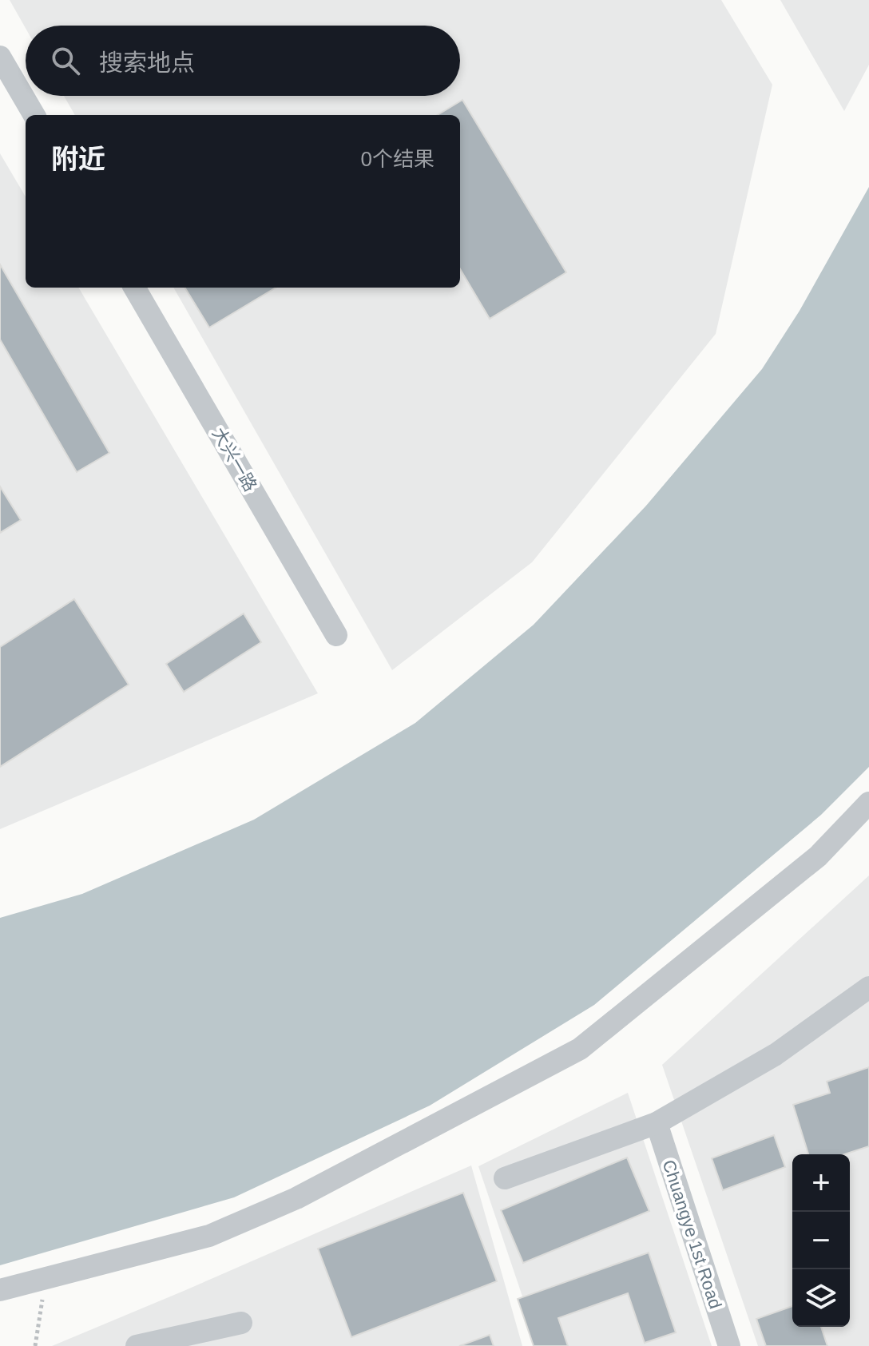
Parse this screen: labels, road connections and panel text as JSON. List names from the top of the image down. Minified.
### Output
{"streets":{"street":["大兴一路","Chuangye 1st Road"]},"page":{"search":"搜索地点","heading":["附近","0个结果"],"map_buttons":["+","−"]}}
